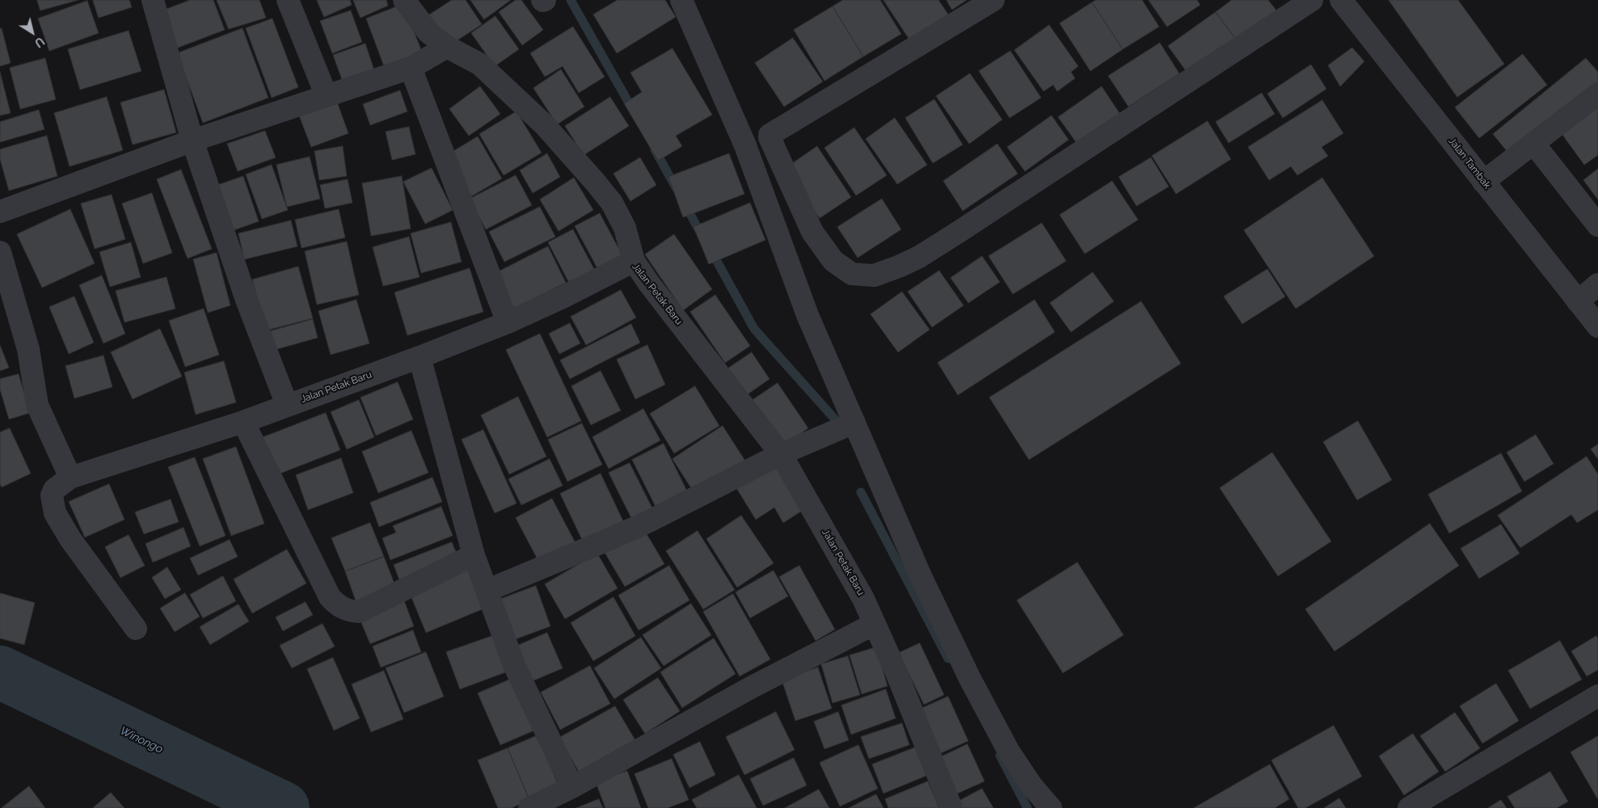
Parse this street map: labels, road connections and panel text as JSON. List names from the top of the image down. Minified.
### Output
{"streets":{"street":["Jalan Tambak","Jalan Petak Baru"]},"water":["Winongo"],"north":"bottom right"}
